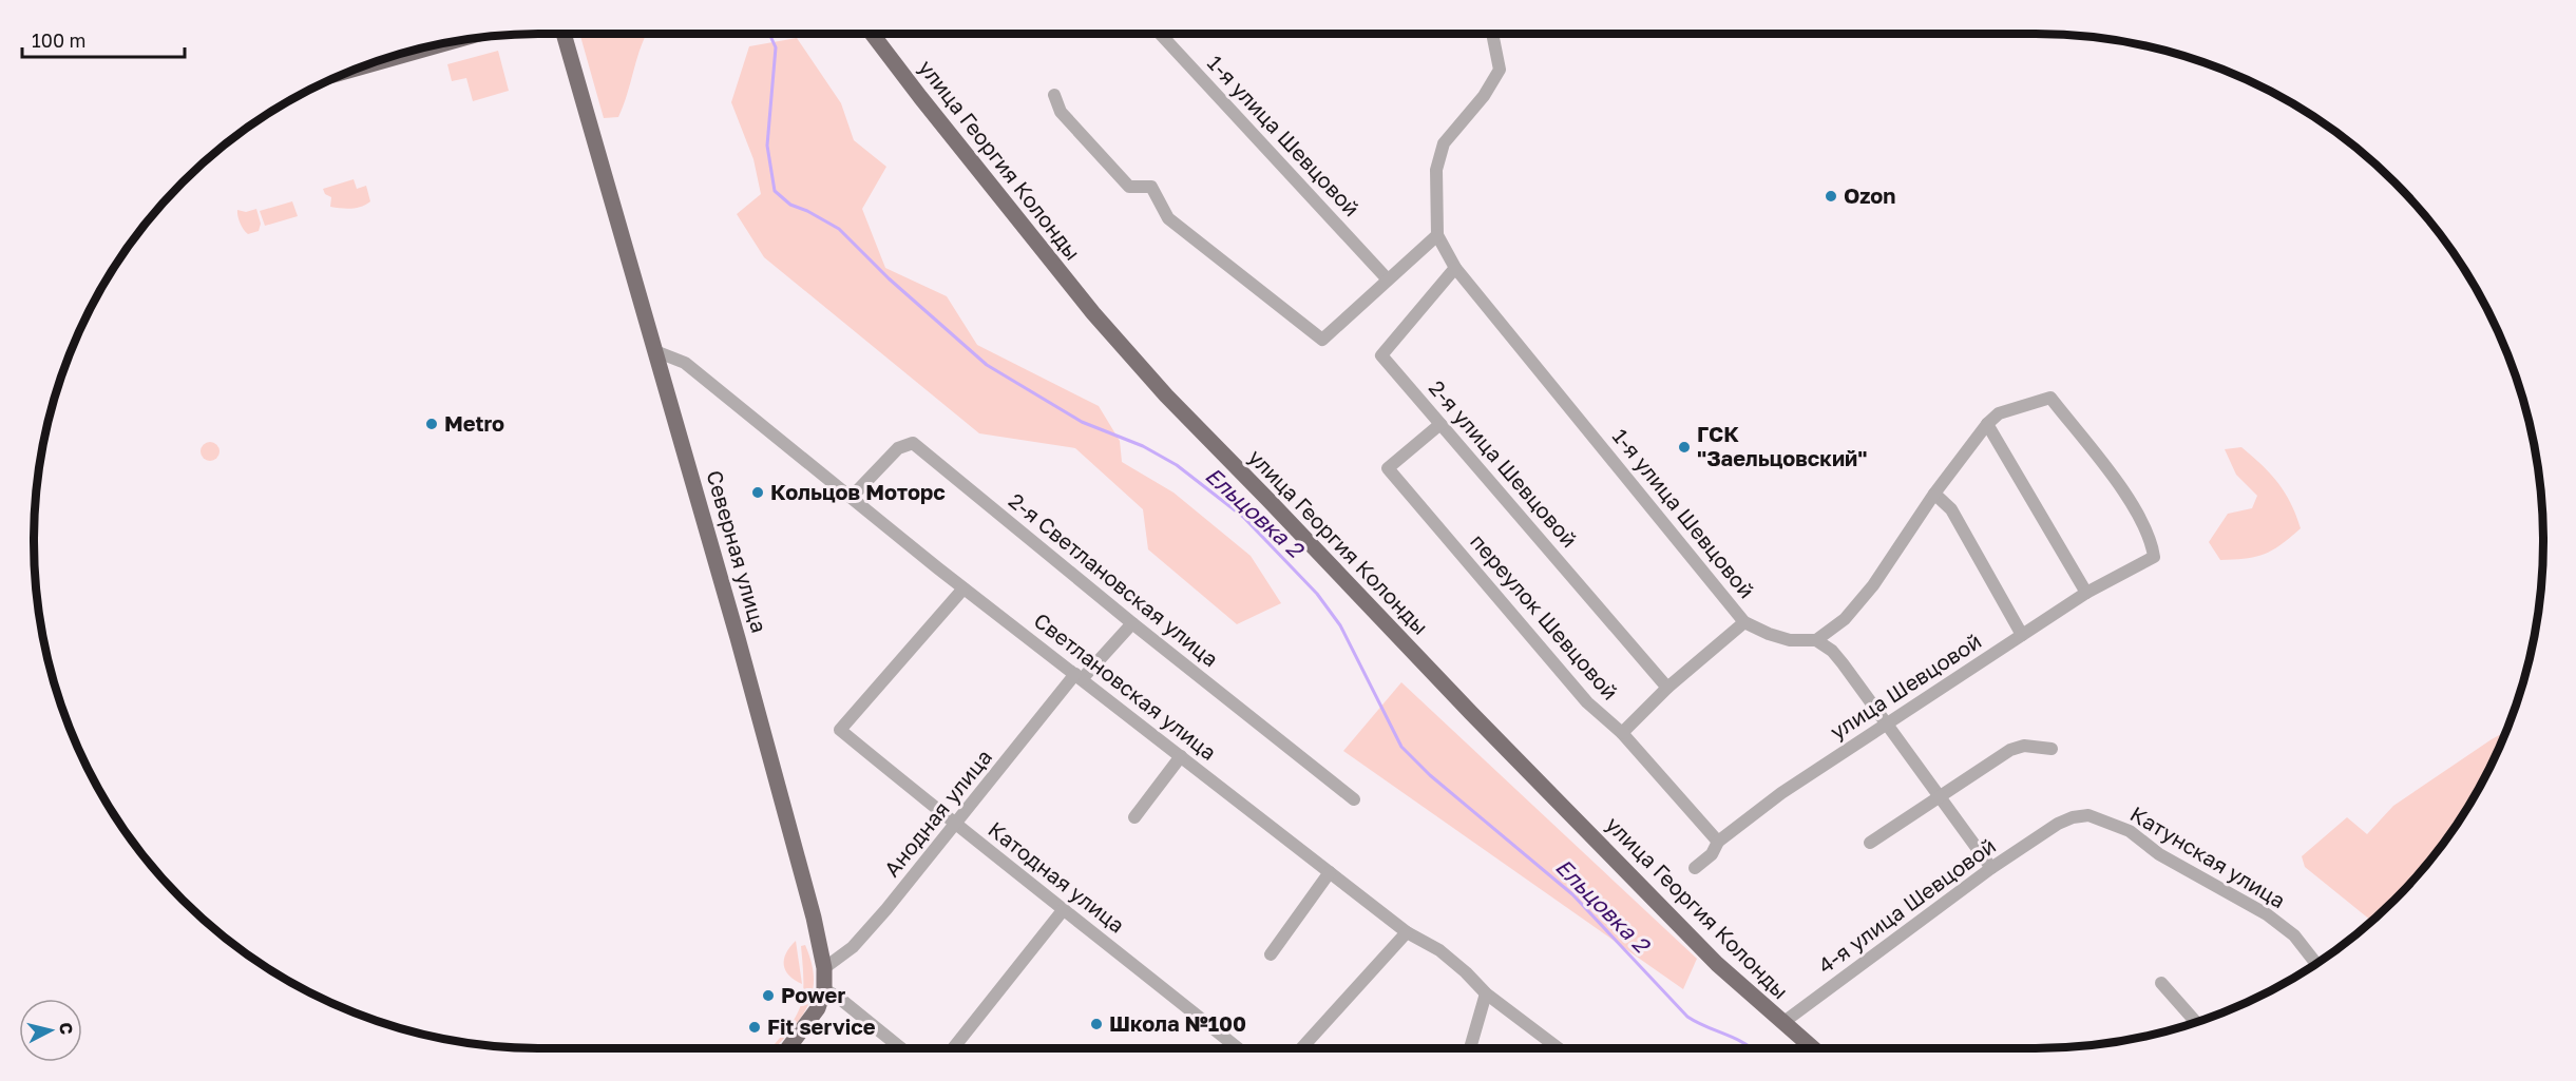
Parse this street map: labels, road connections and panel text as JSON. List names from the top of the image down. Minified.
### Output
{"streets":{"main road":["улица Георгия Колонды","Северная улица"],"street":["1-я улица Шевцовой","2-я улица Шевцовой","2-я Светлановская улица","переулок Шевцовой","Светлановская улица","улица Шевцовой","Анодная улица","Катунская улица","Катодная улица","4-я улица Шевцовой"]},"crossings":[["1-я улица Шевцовой","2-я улица Шевцовой"],["улица Георгия Колонды","4-я улица Шевцовой"],["2-я улица Шевцовой","переулок Шевцовой"],["Северная улица","Светлановская улица"],["Северная улица","Анодная улица"],["2-я Светлановская улица","Светлановская улица"],["2-я Светлановская улица","Анодная улица"],["переулок Шевцовой","улица Шевцовой"],["Светлановская улица","Анодная улица"],["Светлановская улица","Катодная улица"],["Анодная улица","Катодная улица"],["Катунская улица","4-я улица Шевцовой"]],"water":["Ельцовка 2"],"places":["Ozon","Metro","ГСК \"Заельцовский\"","Кольцов Моторс","Power","Школа №100","Fit service"],"scale_bar":"100 m","north":"right"}
